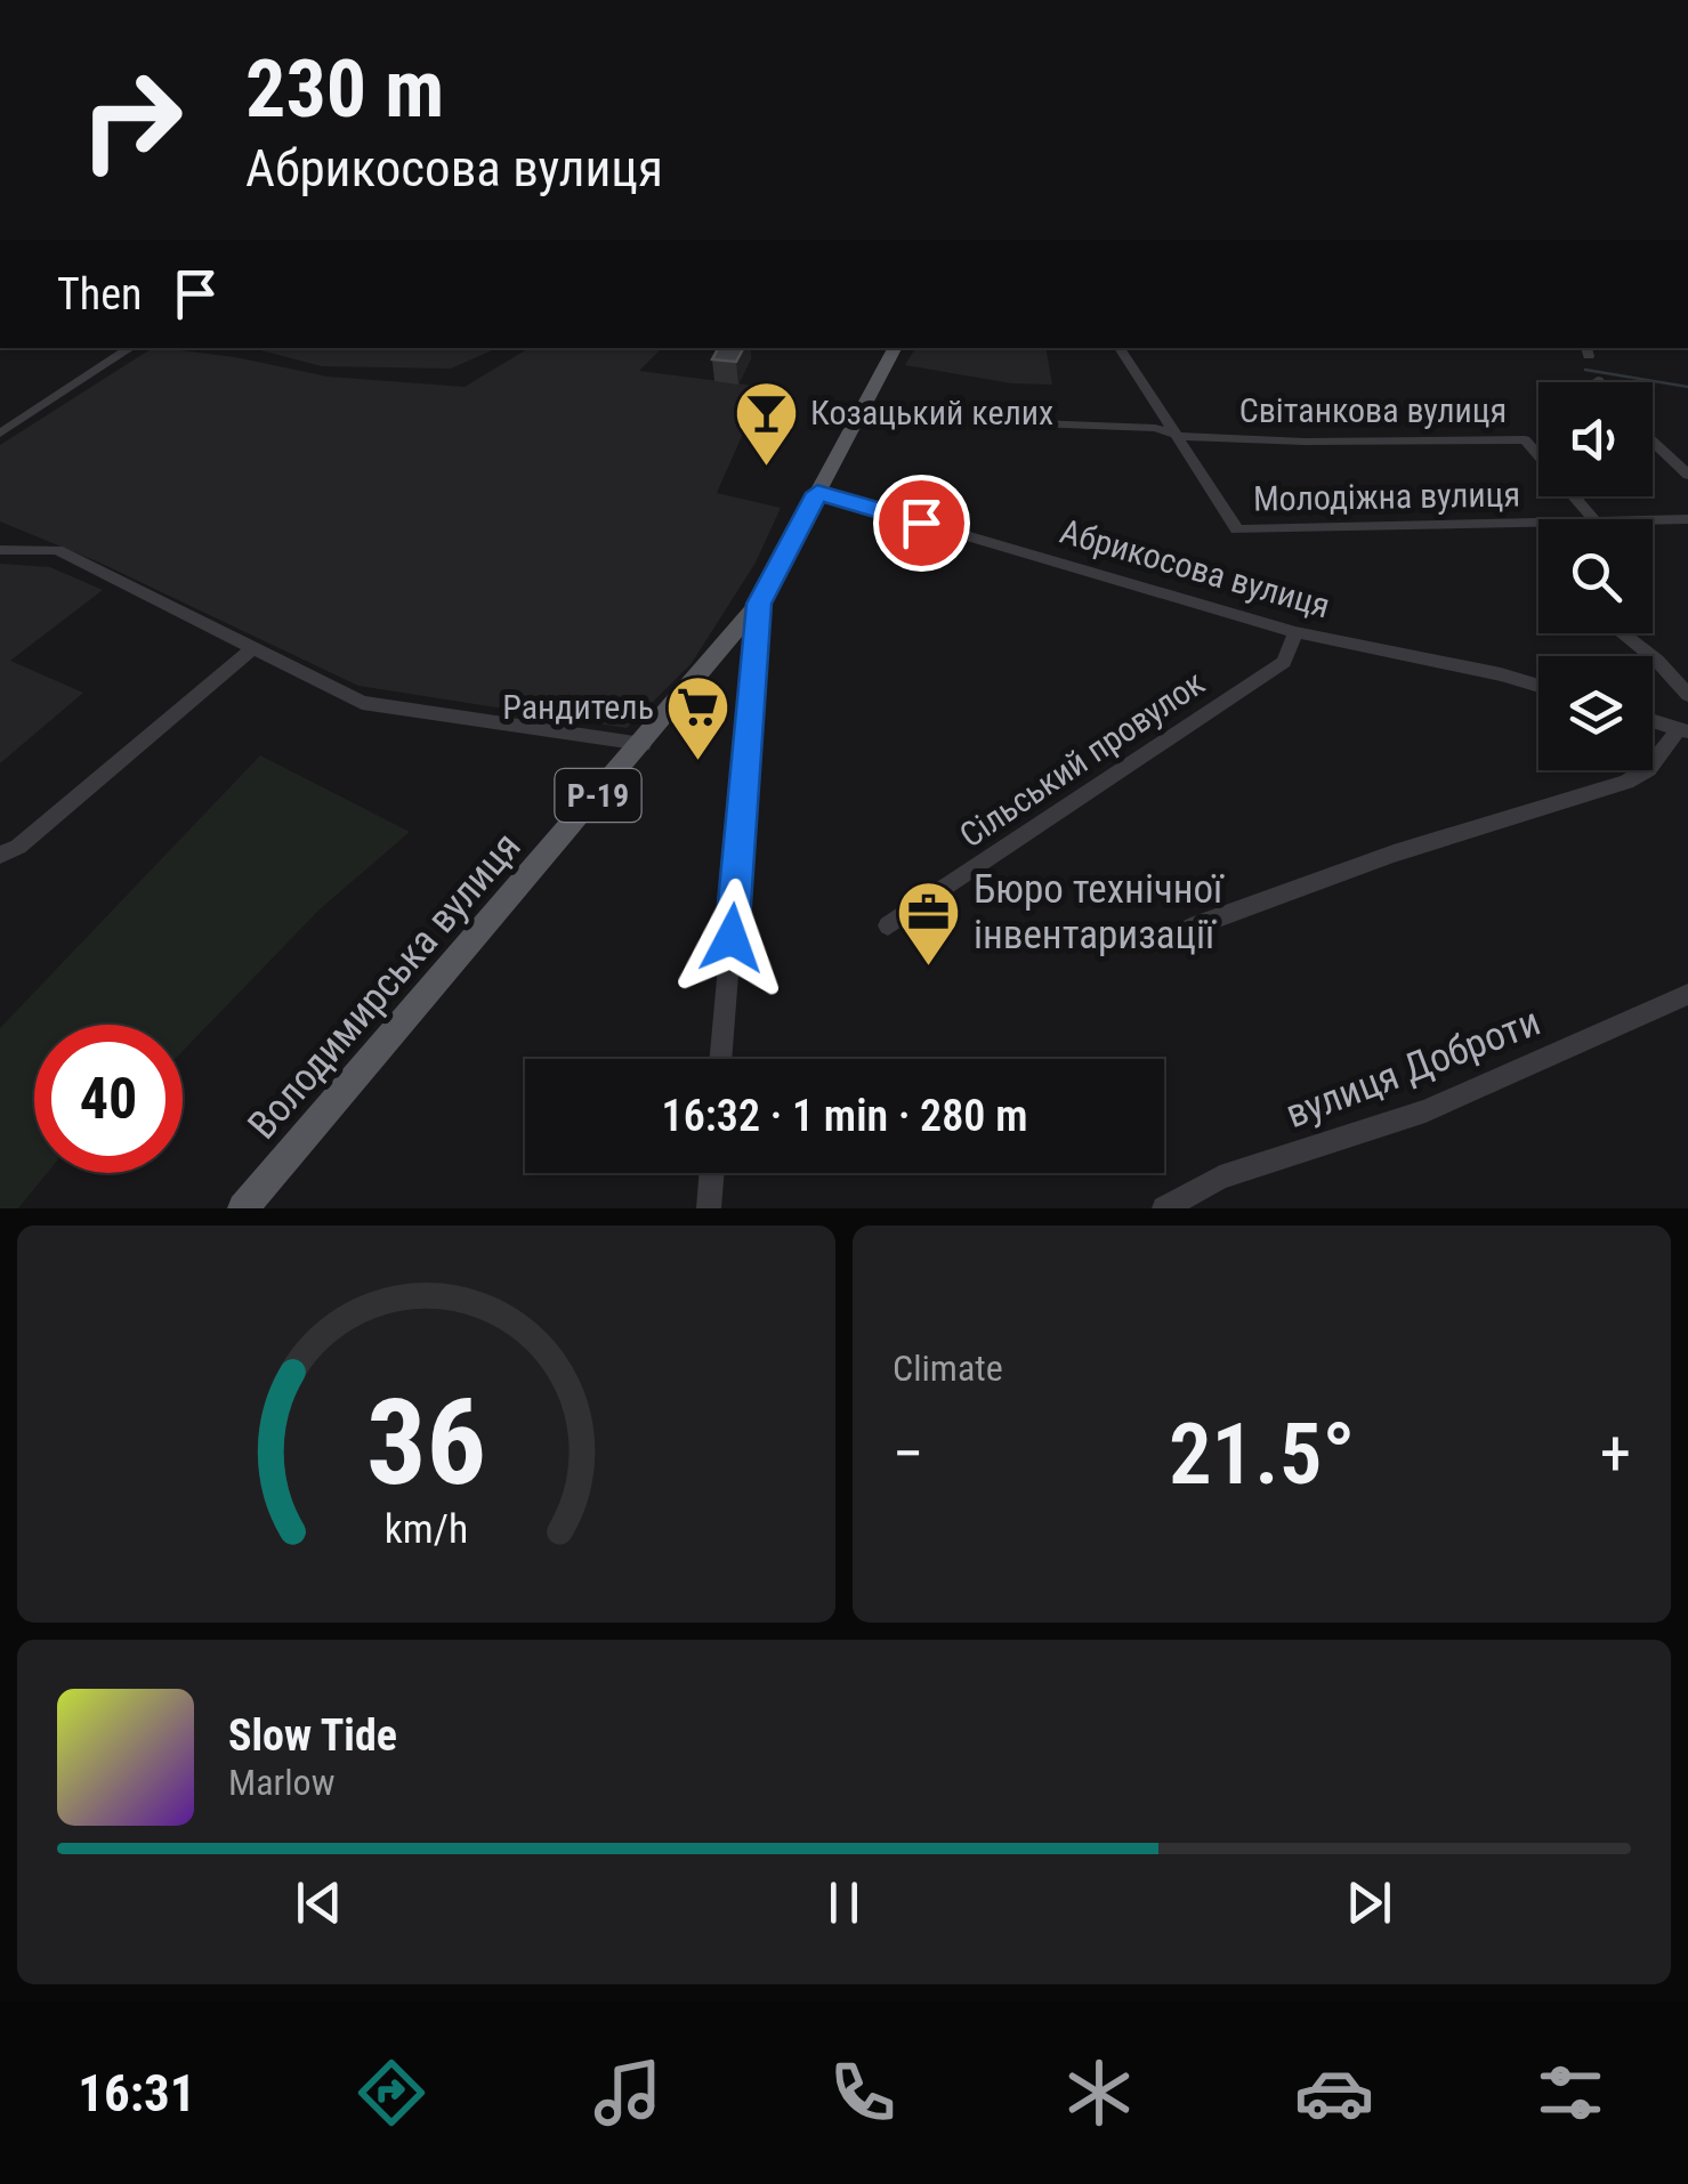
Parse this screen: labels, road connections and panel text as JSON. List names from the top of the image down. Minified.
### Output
{"streets":{"main road":["Р-19","Володимирська вулиця"],"street":["Світанкова вулиця","Молодіжна вулиця","Абрикосова вулиця","Сільський провулок","вулиця Доброти"]},"crossings":[["Світанкова вулиця","Молодіжна вулиця"],["Абрикосова вулиця","Сільський провулок"],["Абрикосова вулиця","Володимирська вулиця"]],"places":{"bar":["Козацький келих"],"supermarket":["Рандитель"],"office":["Бюро технічної інвентаризації"]},"page":{"turn":["230 m","Абрикосова вулиця"],"then":"Then","limit":"40","trip":"16:32 · 1 min · 280 m","tile":"Climate","heat":["−","21.5°","+"],"song":["Slow Tide","Marlow"],"tabs":"16:31","gauge":["36","km/h"]}}
